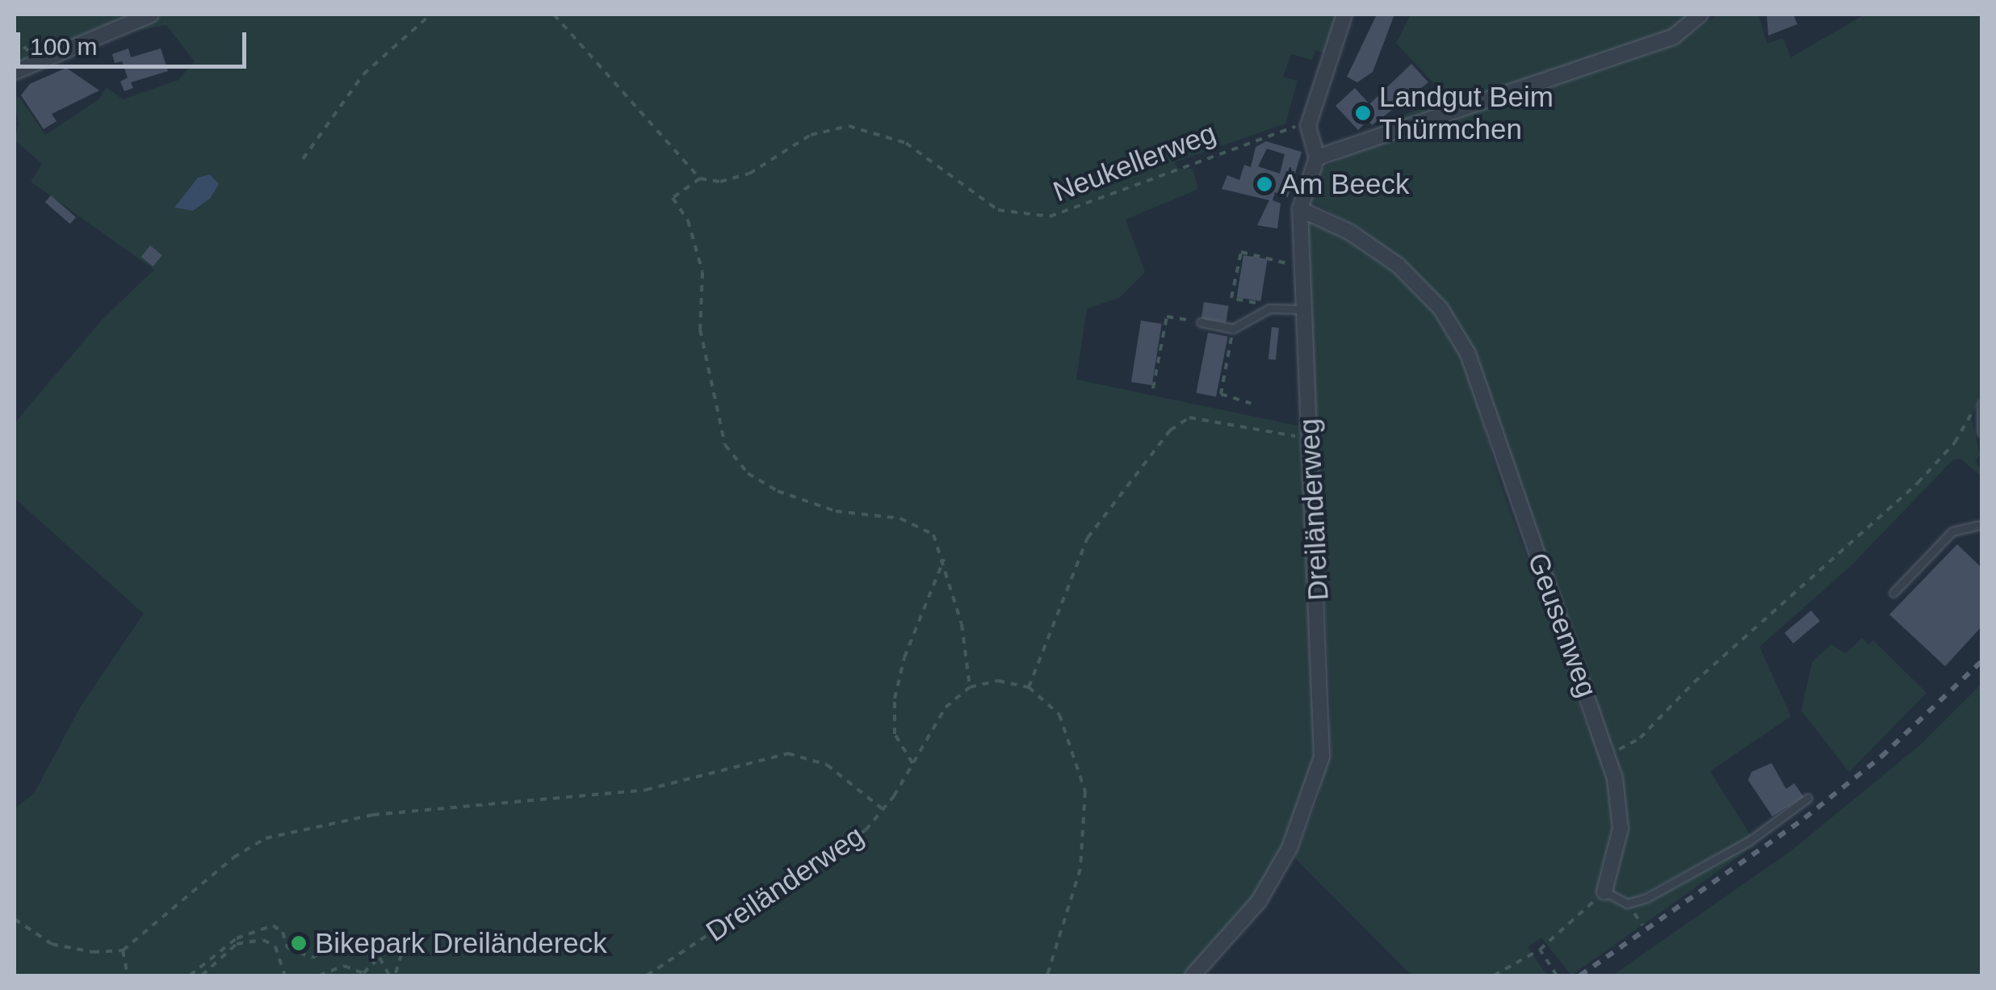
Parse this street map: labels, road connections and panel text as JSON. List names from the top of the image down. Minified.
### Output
{"streets":{"street":["Dreiländerweg","Geusenweg"],"path":["Neukellerweg"]},"crossings":[["Dreiländerweg","Geusenweg"]],"places":["Landgut Beim Thürmchen","Am Beeck","Bikepark Dreiländereck"],"scale_bar":"100 m"}
